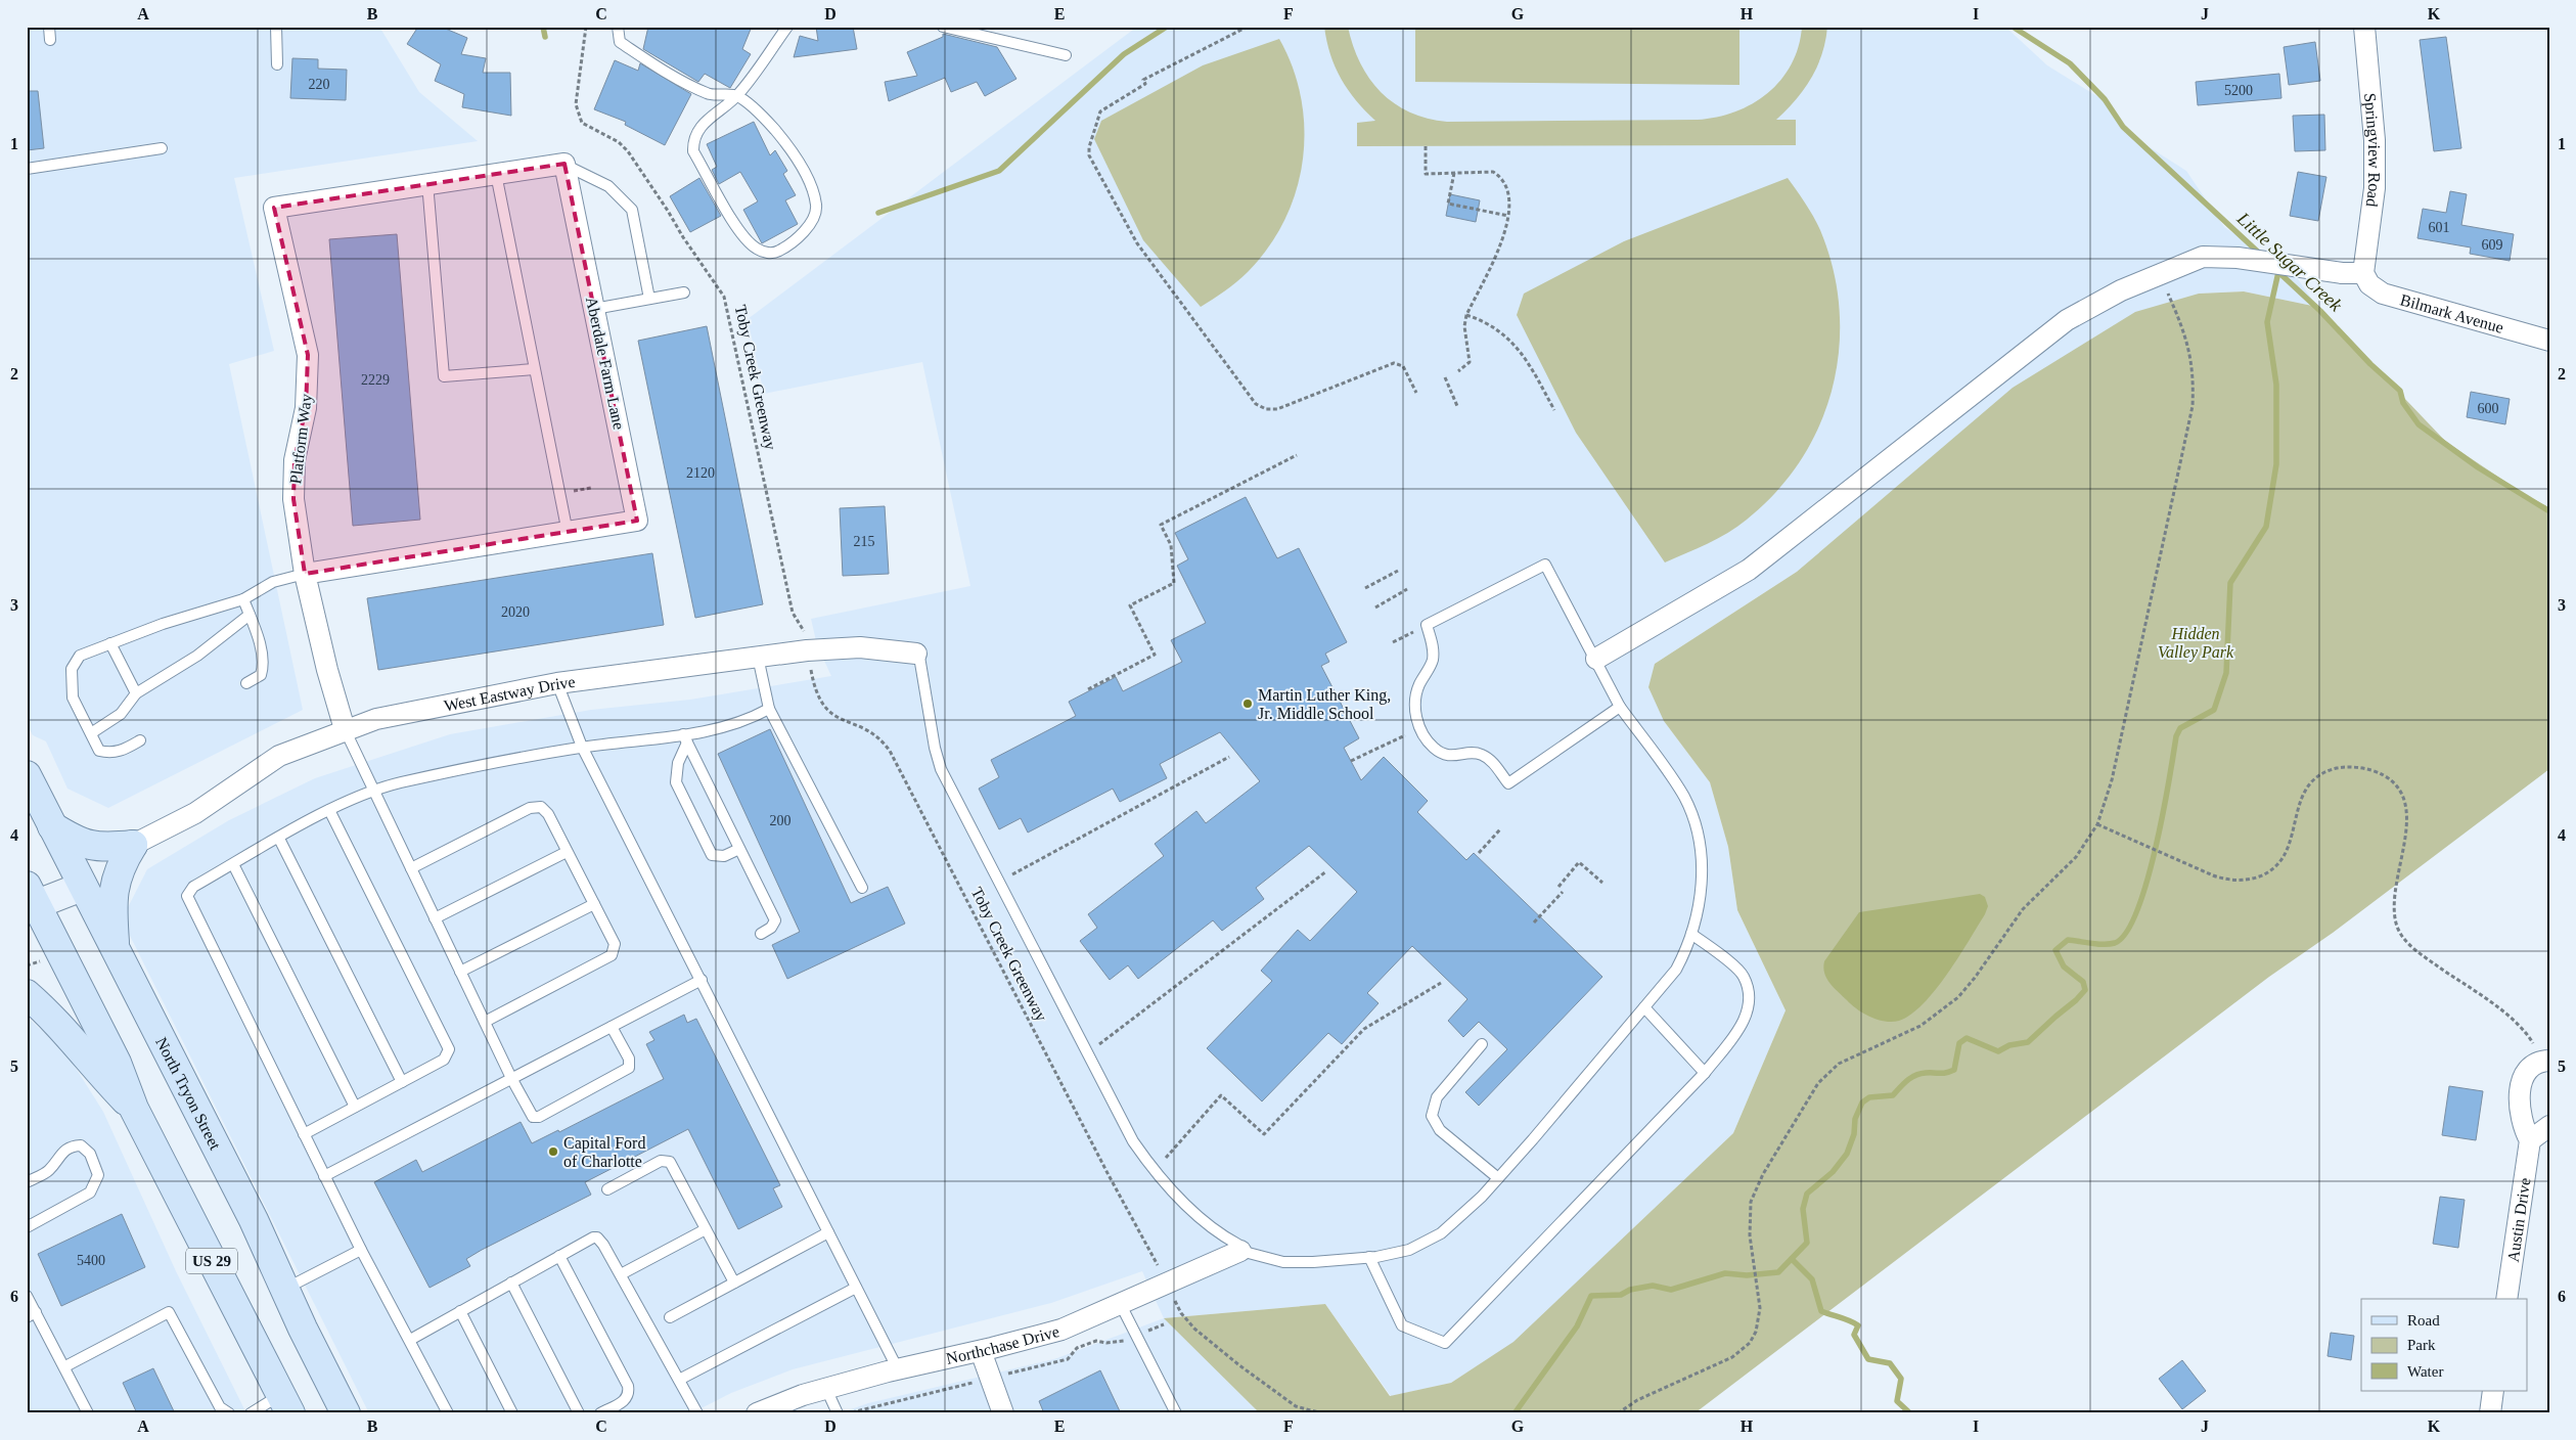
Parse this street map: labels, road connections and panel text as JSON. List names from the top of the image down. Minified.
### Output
{"streets":{"main road":["North Tryon Street","US 29"],"street":["Springview Road","Bilmark Avenue","Aberdale Farm Lane","Platform Way","West Eastway Drive","Austin Drive","Northchase Drive"],"path":["Toby Creek Greenway"]},"crossings":[["Springview Road","Bilmark Avenue"],["Aberdale Farm Lane","Platform Way"],["Platform Way","West Eastway Drive"]],"water":["Little Sugar Creek"],"parks":["Hidden Valley Park"],"places":["Martin Luther King, Jr. Middle School","Capital Ford of Charlotte"],"house_numbers":["220","5200","601","609","2229","600","2120","215","2020","200","5400"],"legend":["Road","Park","Water"],"grid":{"columns":["A","B","C","D","E","F","G","H","I","J","K"],"rows":["1","2","3","4","5","6"]}}
